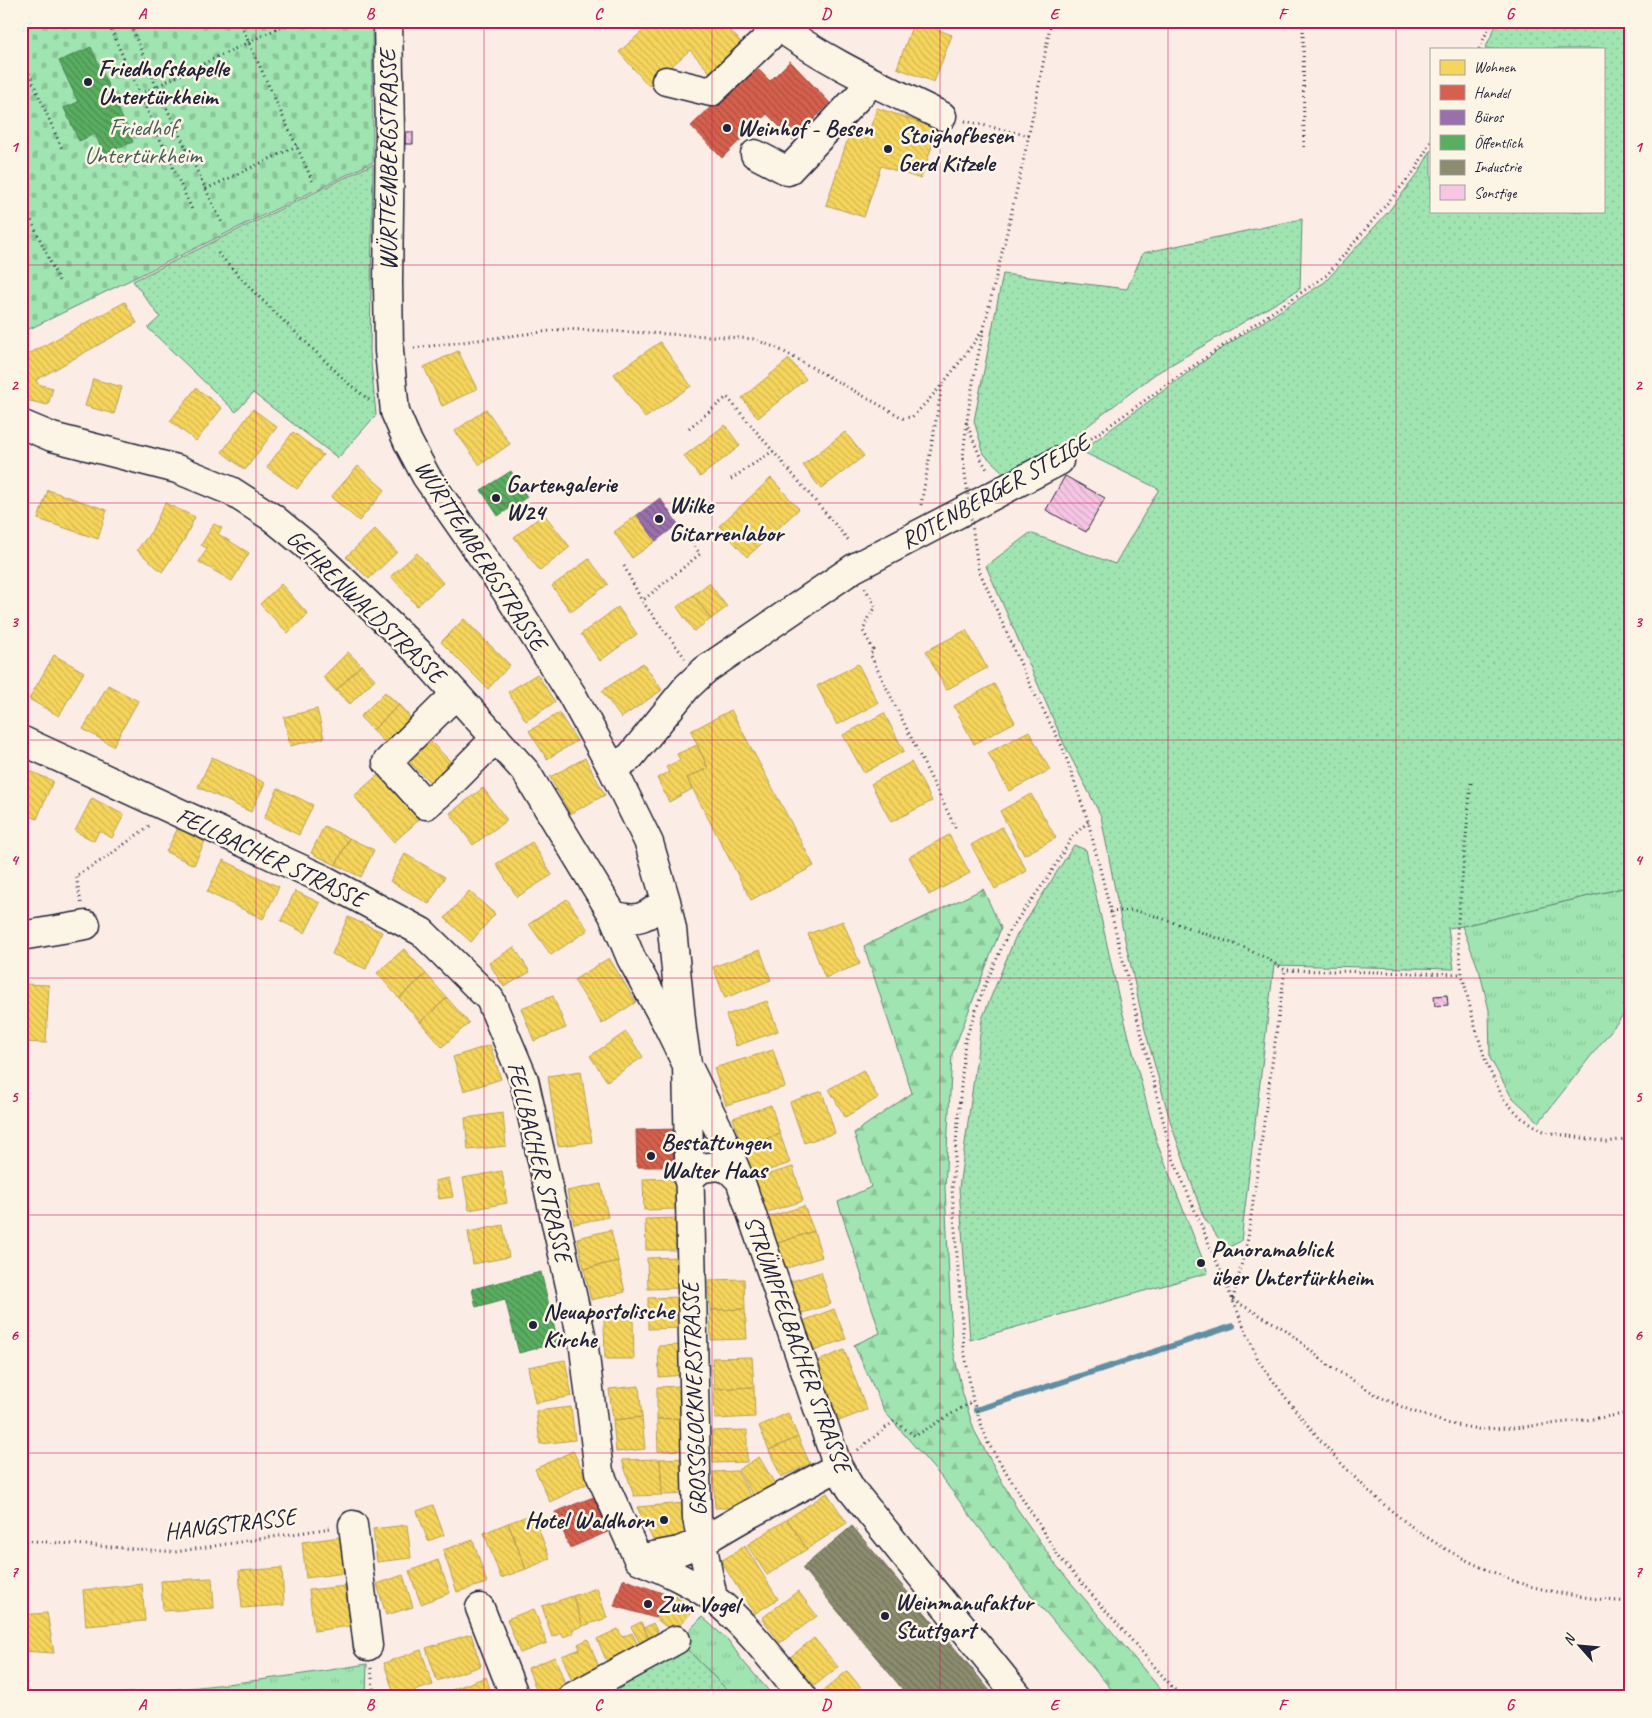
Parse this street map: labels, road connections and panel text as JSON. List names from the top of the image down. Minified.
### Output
{"streets":{"street":["WÜRTTEMBERGSTRASSE","ROTENBERGER STEIGE","GEHRENWALDSTRASSE","FELLBACHER STRASSE","STRÜMPFELBACHER STRASSE","GROSSGLOCKNERSTRASSE"],"path":["HANGSTRASSE"]},"crossings":[["WÜRTTEMBERGSTRASSE","ROTENBERGER STEIGE"],["WÜRTTEMBERGSTRASSE","GEHRENWALDSTRASSE"],["WÜRTTEMBERGSTRASSE","STRÜMPFELBACHER STRASSE"],["WÜRTTEMBERGSTRASSE","GROSSGLOCKNERSTRASSE"],["GEHRENWALDSTRASSE","STRÜMPFELBACHER STRASSE"],["GEHRENWALDSTRASSE","GROSSGLOCKNERSTRASSE"],["STRÜMPFELBACHER STRASSE","GROSSGLOCKNERSTRASSE"]],"parks":["Friedhof Untertürkheim"],"places":["Friedhofskapelle Untertürkheim","Weinhof - Besen","Stoighofbesen Gerd Kitzele","Gartengalerie W24","Wilke Gitarrenlabor","Bestattungen Walter Haas","Panoramablick über Untertürkheim","Neuapostolische Kirche","Hotel Waldhorn","Zum Vogel","Weinmanufaktur Stuttgart"],"legend":["Wohnen","Handel","Büros","Öffentlich","Industrie","Sonstige"],"north":"top left","grid":{"columns":["A","B","C","D","E","F","G"],"rows":["1","2","3","4","5","6","7"]}}
